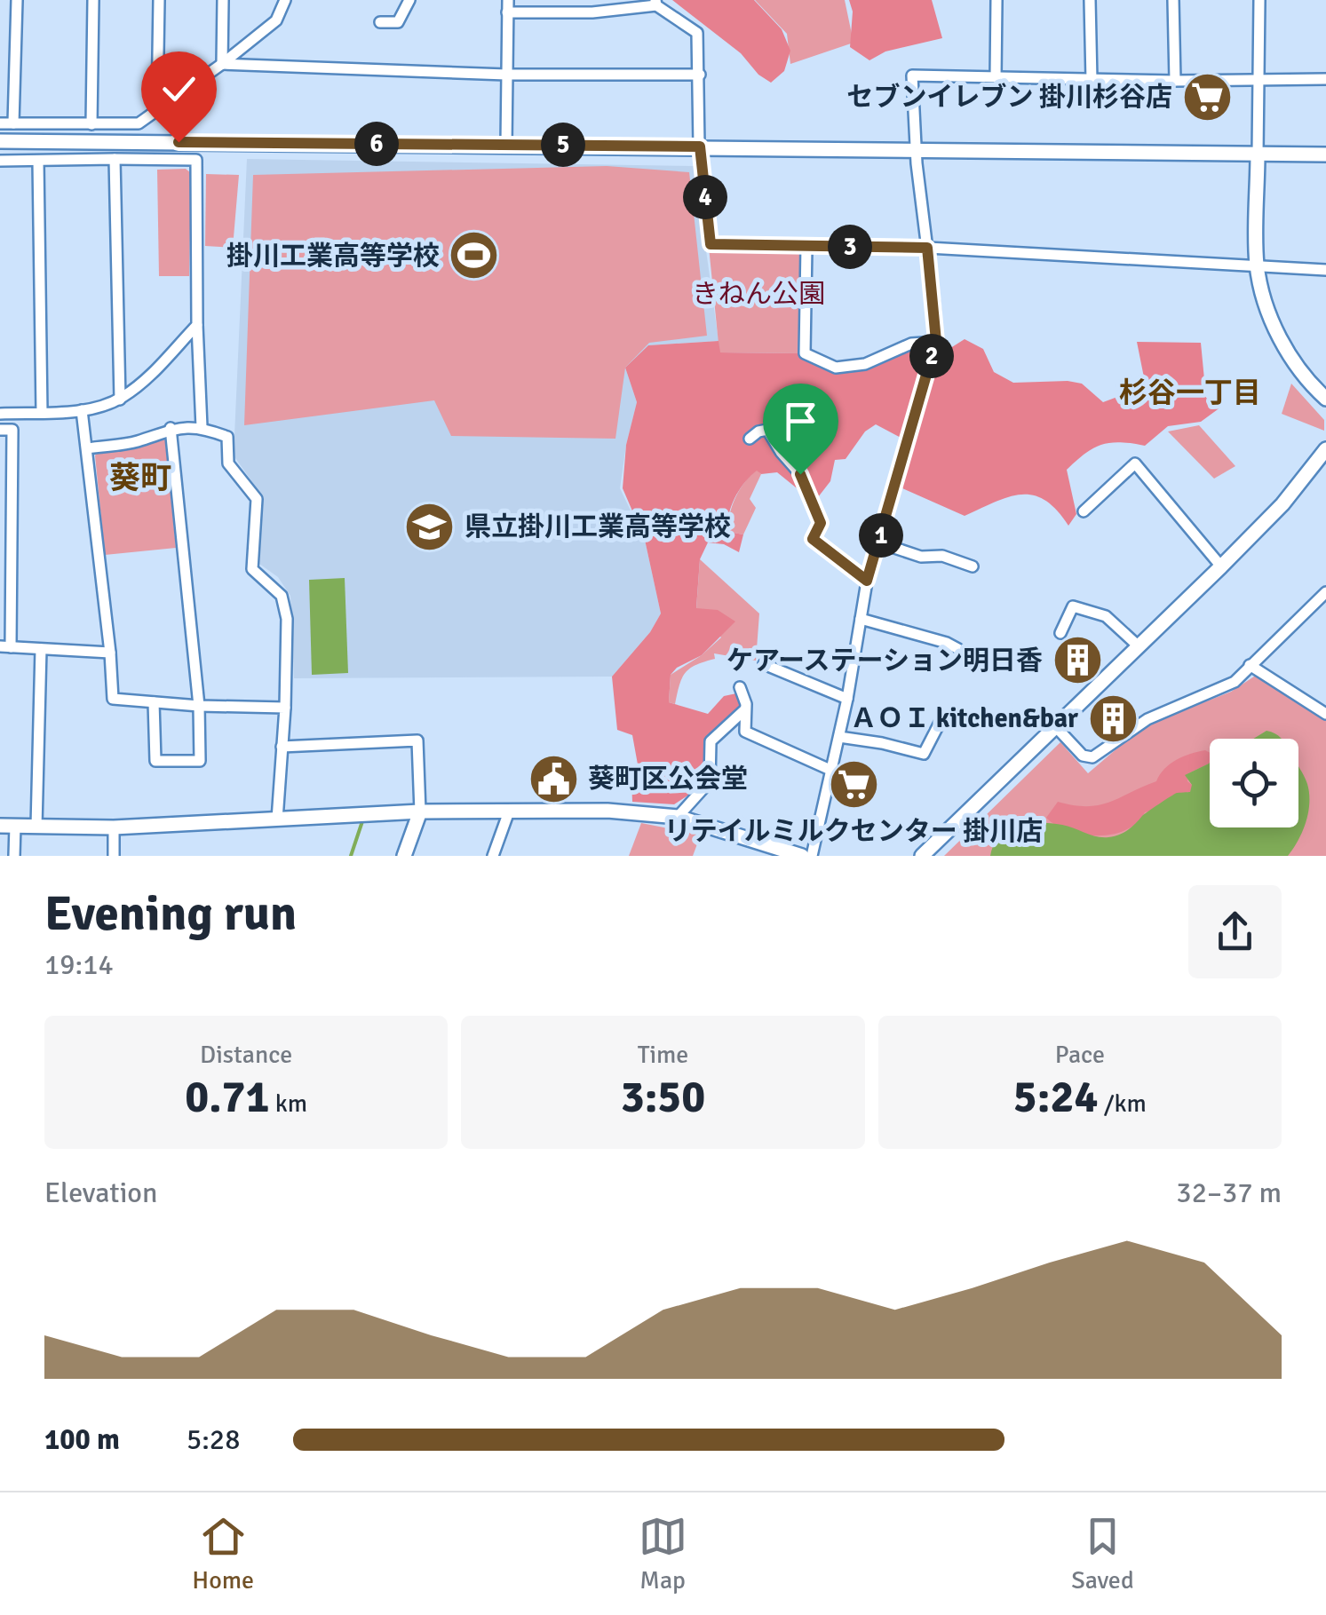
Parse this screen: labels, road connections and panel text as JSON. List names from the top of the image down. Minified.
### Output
{"districts":["杉谷一丁目","葵町"],"parks":["きねん公園"],"places":{"supermarket":["セブンイレブン 掛川杉谷店","リテイルミルクセンター 掛川店"],"sports":["掛川工業高等学校"],"school or university":["県立掛川工業高等学校"],"building":["ケアーステーション明日香","ＡＯＩ kitchen&bar"],"public building":["葵町区公会堂"]},"page":{"pins":["6","5","4","3","2","1"],"heading":["Evening run","19:14"],"stats":[["Distance","0.71 km"],["Time","3:50"],["Pace","5:24 /km"]],"chart":["Elevation","32–37 m"],"list":[{"name":"100 m","note":"5:28"}],"tabs":["Home","Map","Saved"]}}
